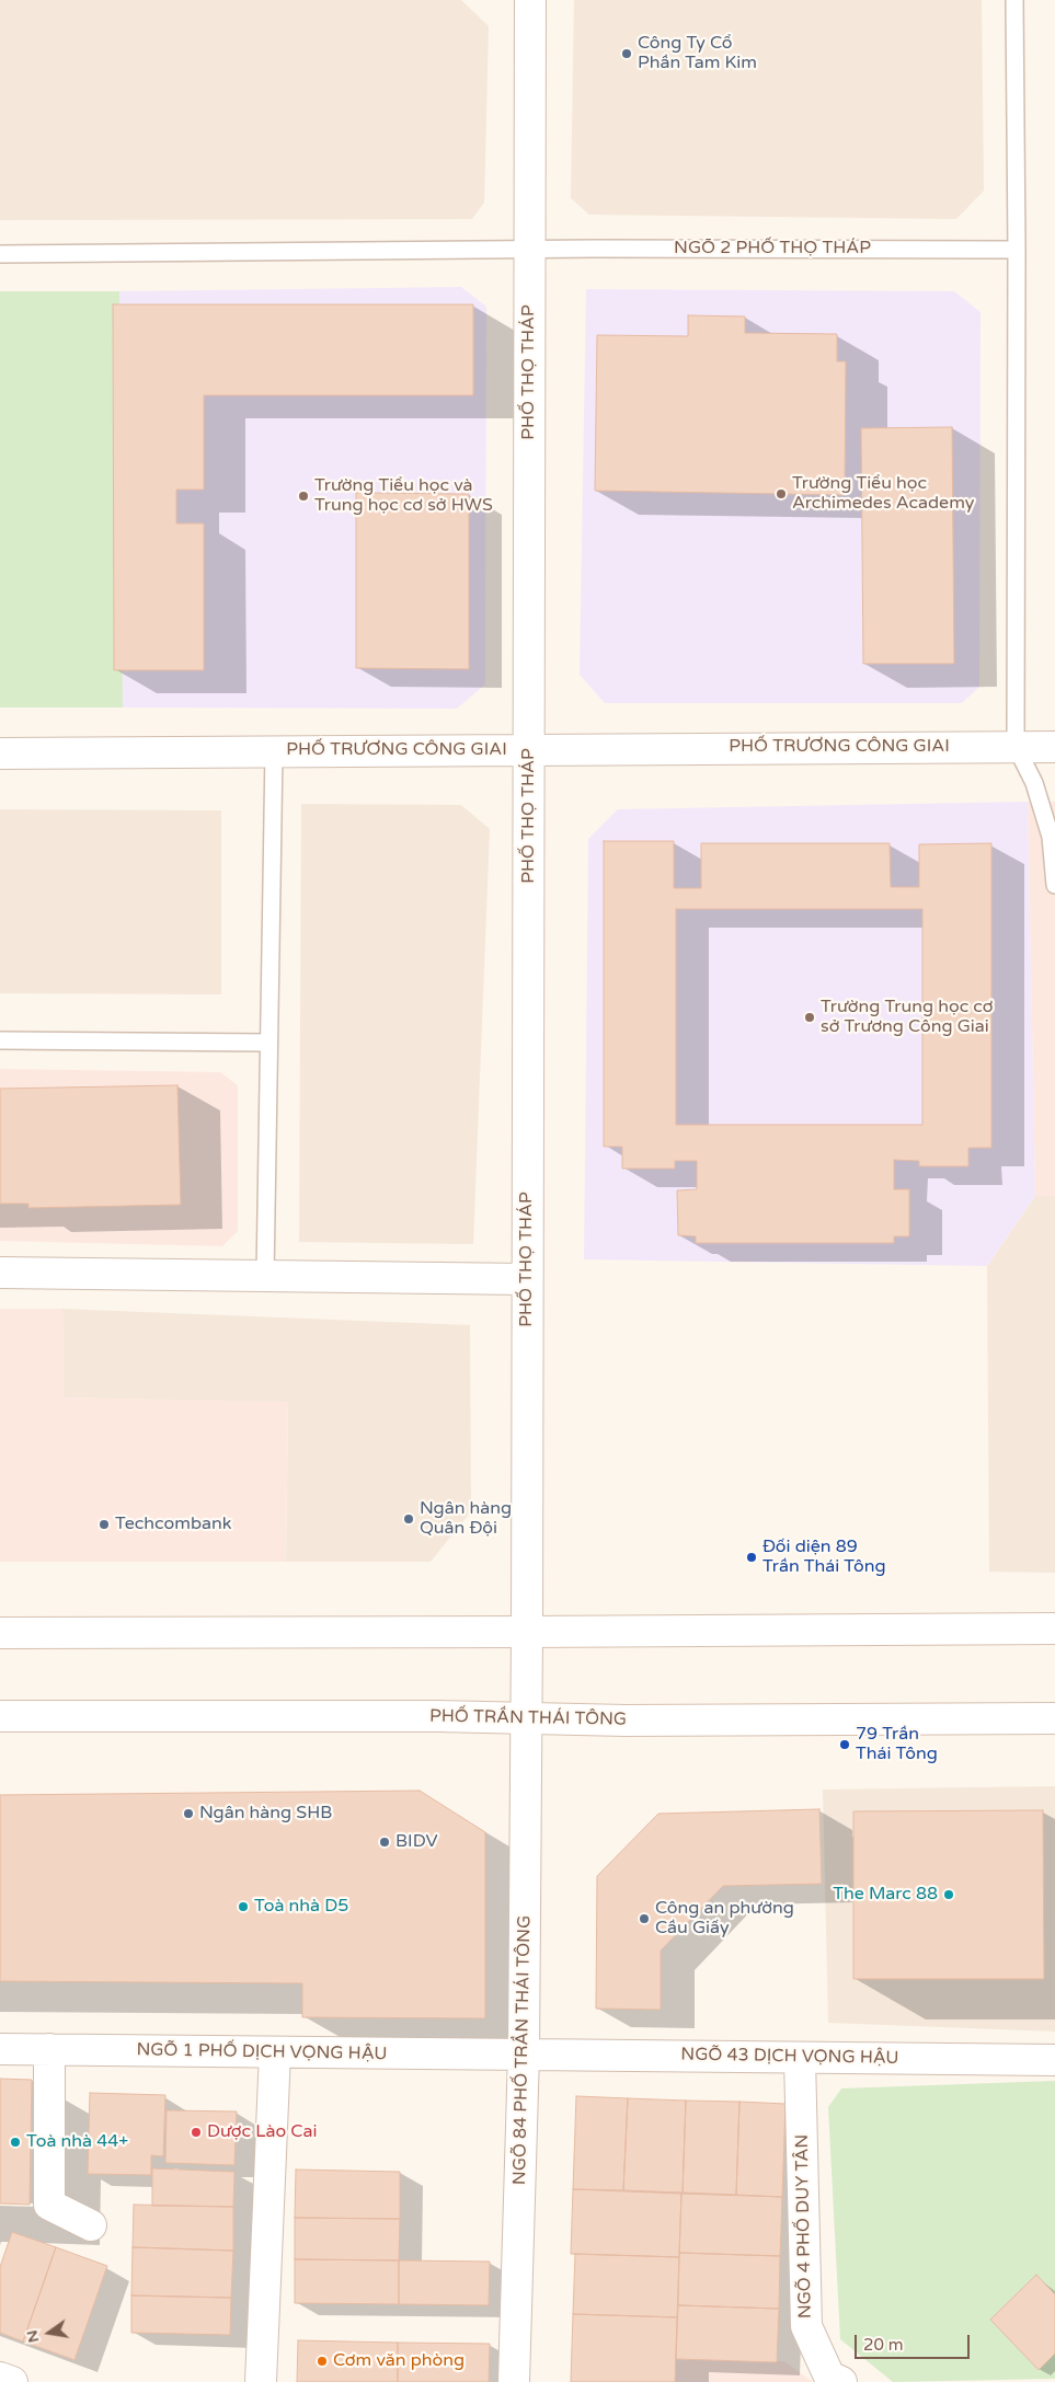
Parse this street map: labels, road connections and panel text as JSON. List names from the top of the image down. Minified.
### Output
{"streets":{"street":["PHỐ THỌ THÁP","PHỐ TRƯƠNG CÔNG GIAI","PHỐ TRẦN THÁI TÔNG","NGÕ 84 PHỐ TRẦN THÁI TÔNG","NGÕ 1 PHỐ DỊCH VỌNG HẬU","NGÕ 43 DỊCH VỌNG HẬU","NGÕ 4 PHỐ DUY TÂN"],"lane":["NGÕ 2 PHỐ THỌ THÁP"]},"crossings":[["NGÕ 2 PHỐ THỌ THÁP","PHỐ THỌ THÁP"],["PHỐ THỌ THÁP","PHỐ TRƯƠNG CÔNG GIAI"],["PHỐ THỌ THÁP","PHỐ TRẦN THÁI TÔNG"],["PHỐ THỌ THÁP","NGÕ 84 PHỐ TRẦN THÁI TÔNG"],["PHỐ TRẦN THÁI TÔNG","NGÕ 84 PHỐ TRẦN THÁI TÔNG"],["NGÕ 84 PHỐ TRẦN THÁI TÔNG","NGÕ 1 PHỐ DỊCH VỌNG HẬU"],["NGÕ 84 PHỐ TRẦN THÁI TÔNG","NGÕ 43 DỊCH VỌNG HẬU"],["NGÕ 1 PHỐ DỊCH VỌNG HẬU","NGÕ 43 DỊCH VỌNG HẬU"],["NGÕ 43 DỊCH VỌNG HẬU","NGÕ 4 PHỐ DUY TÂN"]],"places":["Công Ty Cổ Phần Tam Kim","Trường Tiểu học Archimedes Academy","Trường Tiểu học và Trung học cơ sở HWS","Trường Trung học cơ sở Trương Công Giai","Ngân hàng Quân Đội","Techcombank","Đối diện 89 Trần Thái Tông","79 Trần Thái Tông","Ngân hàng SHB","BIDV","The Marc 88","Toà nhà D5","Công an phường Cầu Giấy","Dược Lào Cai","Toà nhà 44+","Cơm văn phòng"],"scale_bar":"20 m","north":"left"}
